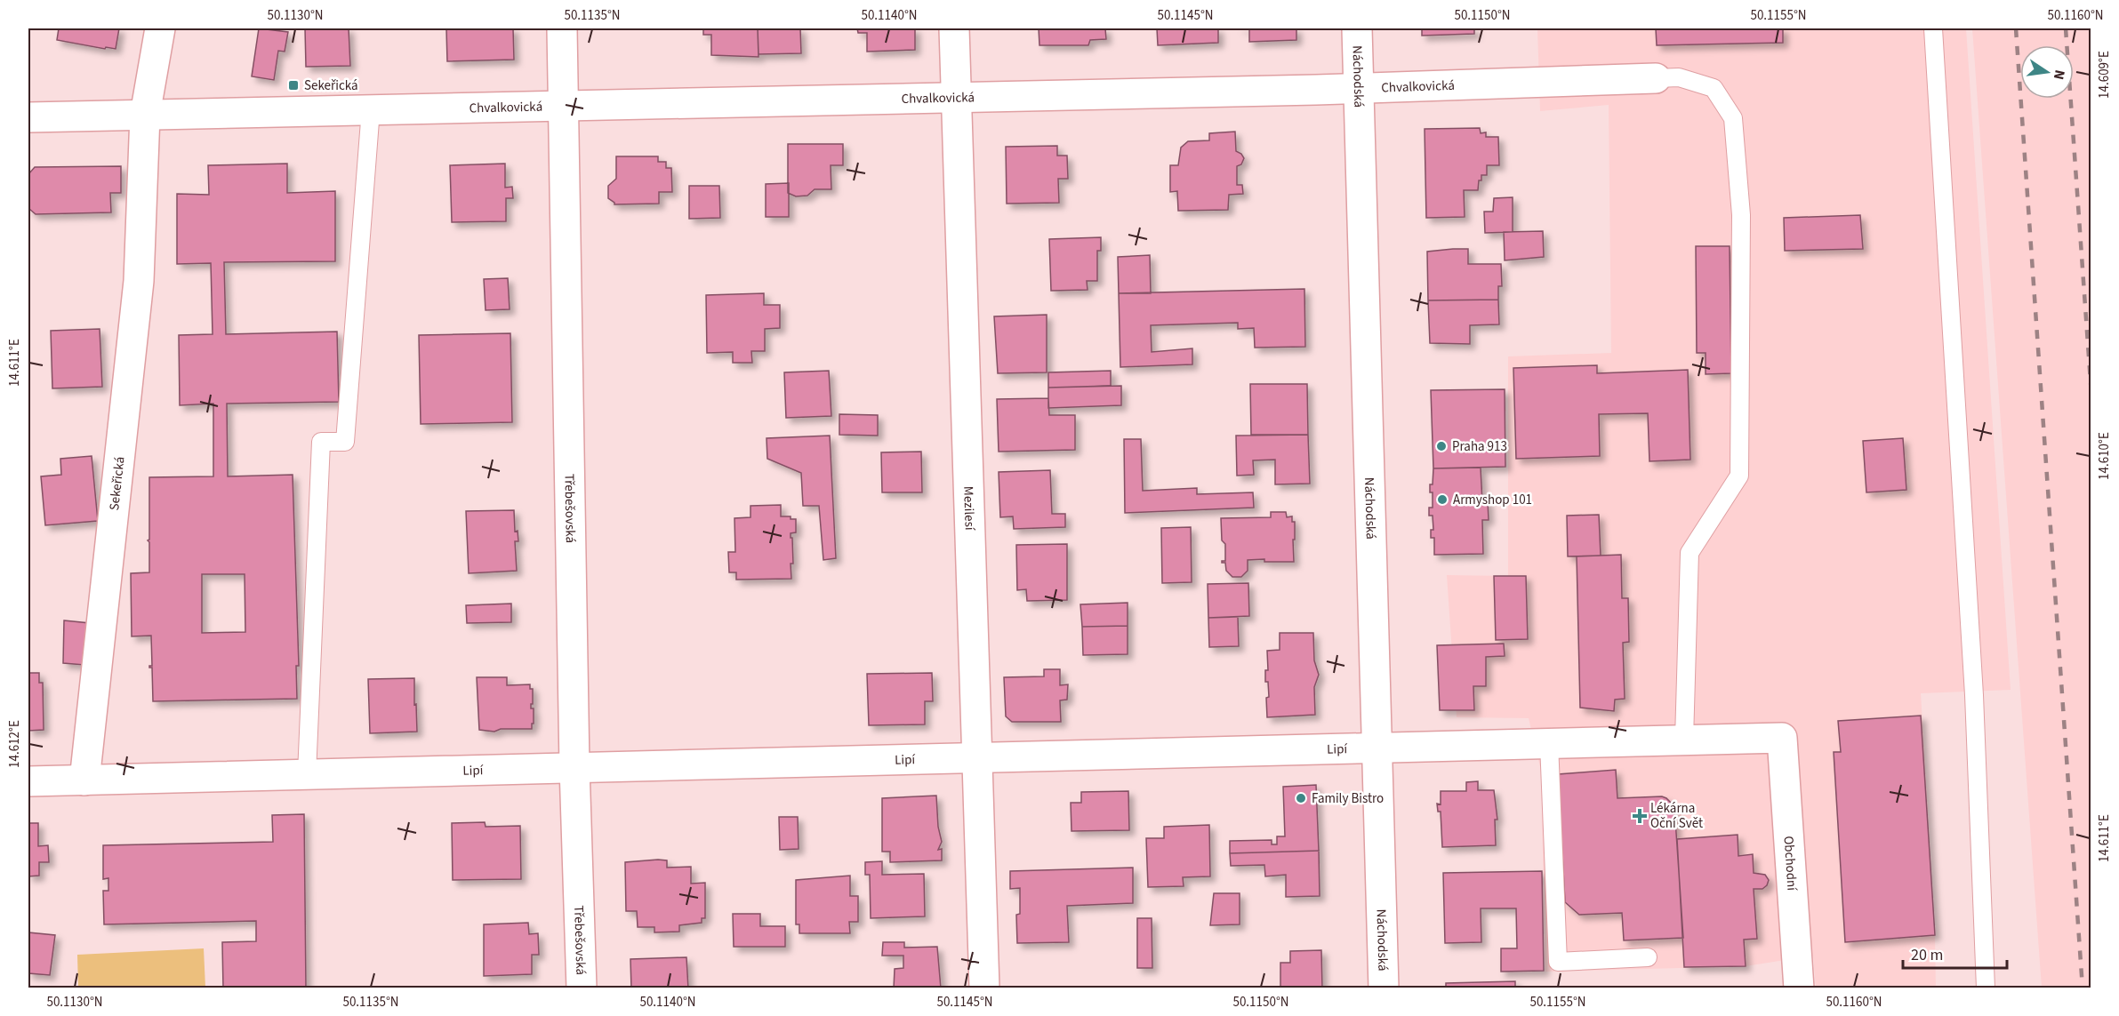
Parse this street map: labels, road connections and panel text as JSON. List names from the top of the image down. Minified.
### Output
{"streets":{"street":["Náchodská","Chvalkovická","Sekeřická","Třebešovská","Mezilesí","Lipí","Obchodní"]},"crossings":[["Náchodská","Chvalkovická"],["Náchodská","Lipí"],["Chvalkovická","Sekeřická"],["Chvalkovická","Třebešovská"],["Chvalkovická","Mezilesí"],["Chvalkovická","Lipí"],["Sekeřická","Lipí"],["Třebešovská","Lipí"],["Mezilesí","Lipí"],["Lipí","Obchodní"]],"places":{"transit":["Sekeřická"],"other":["Praha 913","Armyshop 101","Family Bistro"],"health":["Lékárna Oční Svět"]},"scale_bar":"20 m","north":"right","coordinates":["50.1130°N","50.1135°N","50.1140°N","50.1145°N","50.1150°N","50.1155°N","50.1160°N","14.609°E","14.611°E","14.610°E","14.612°E"]}
